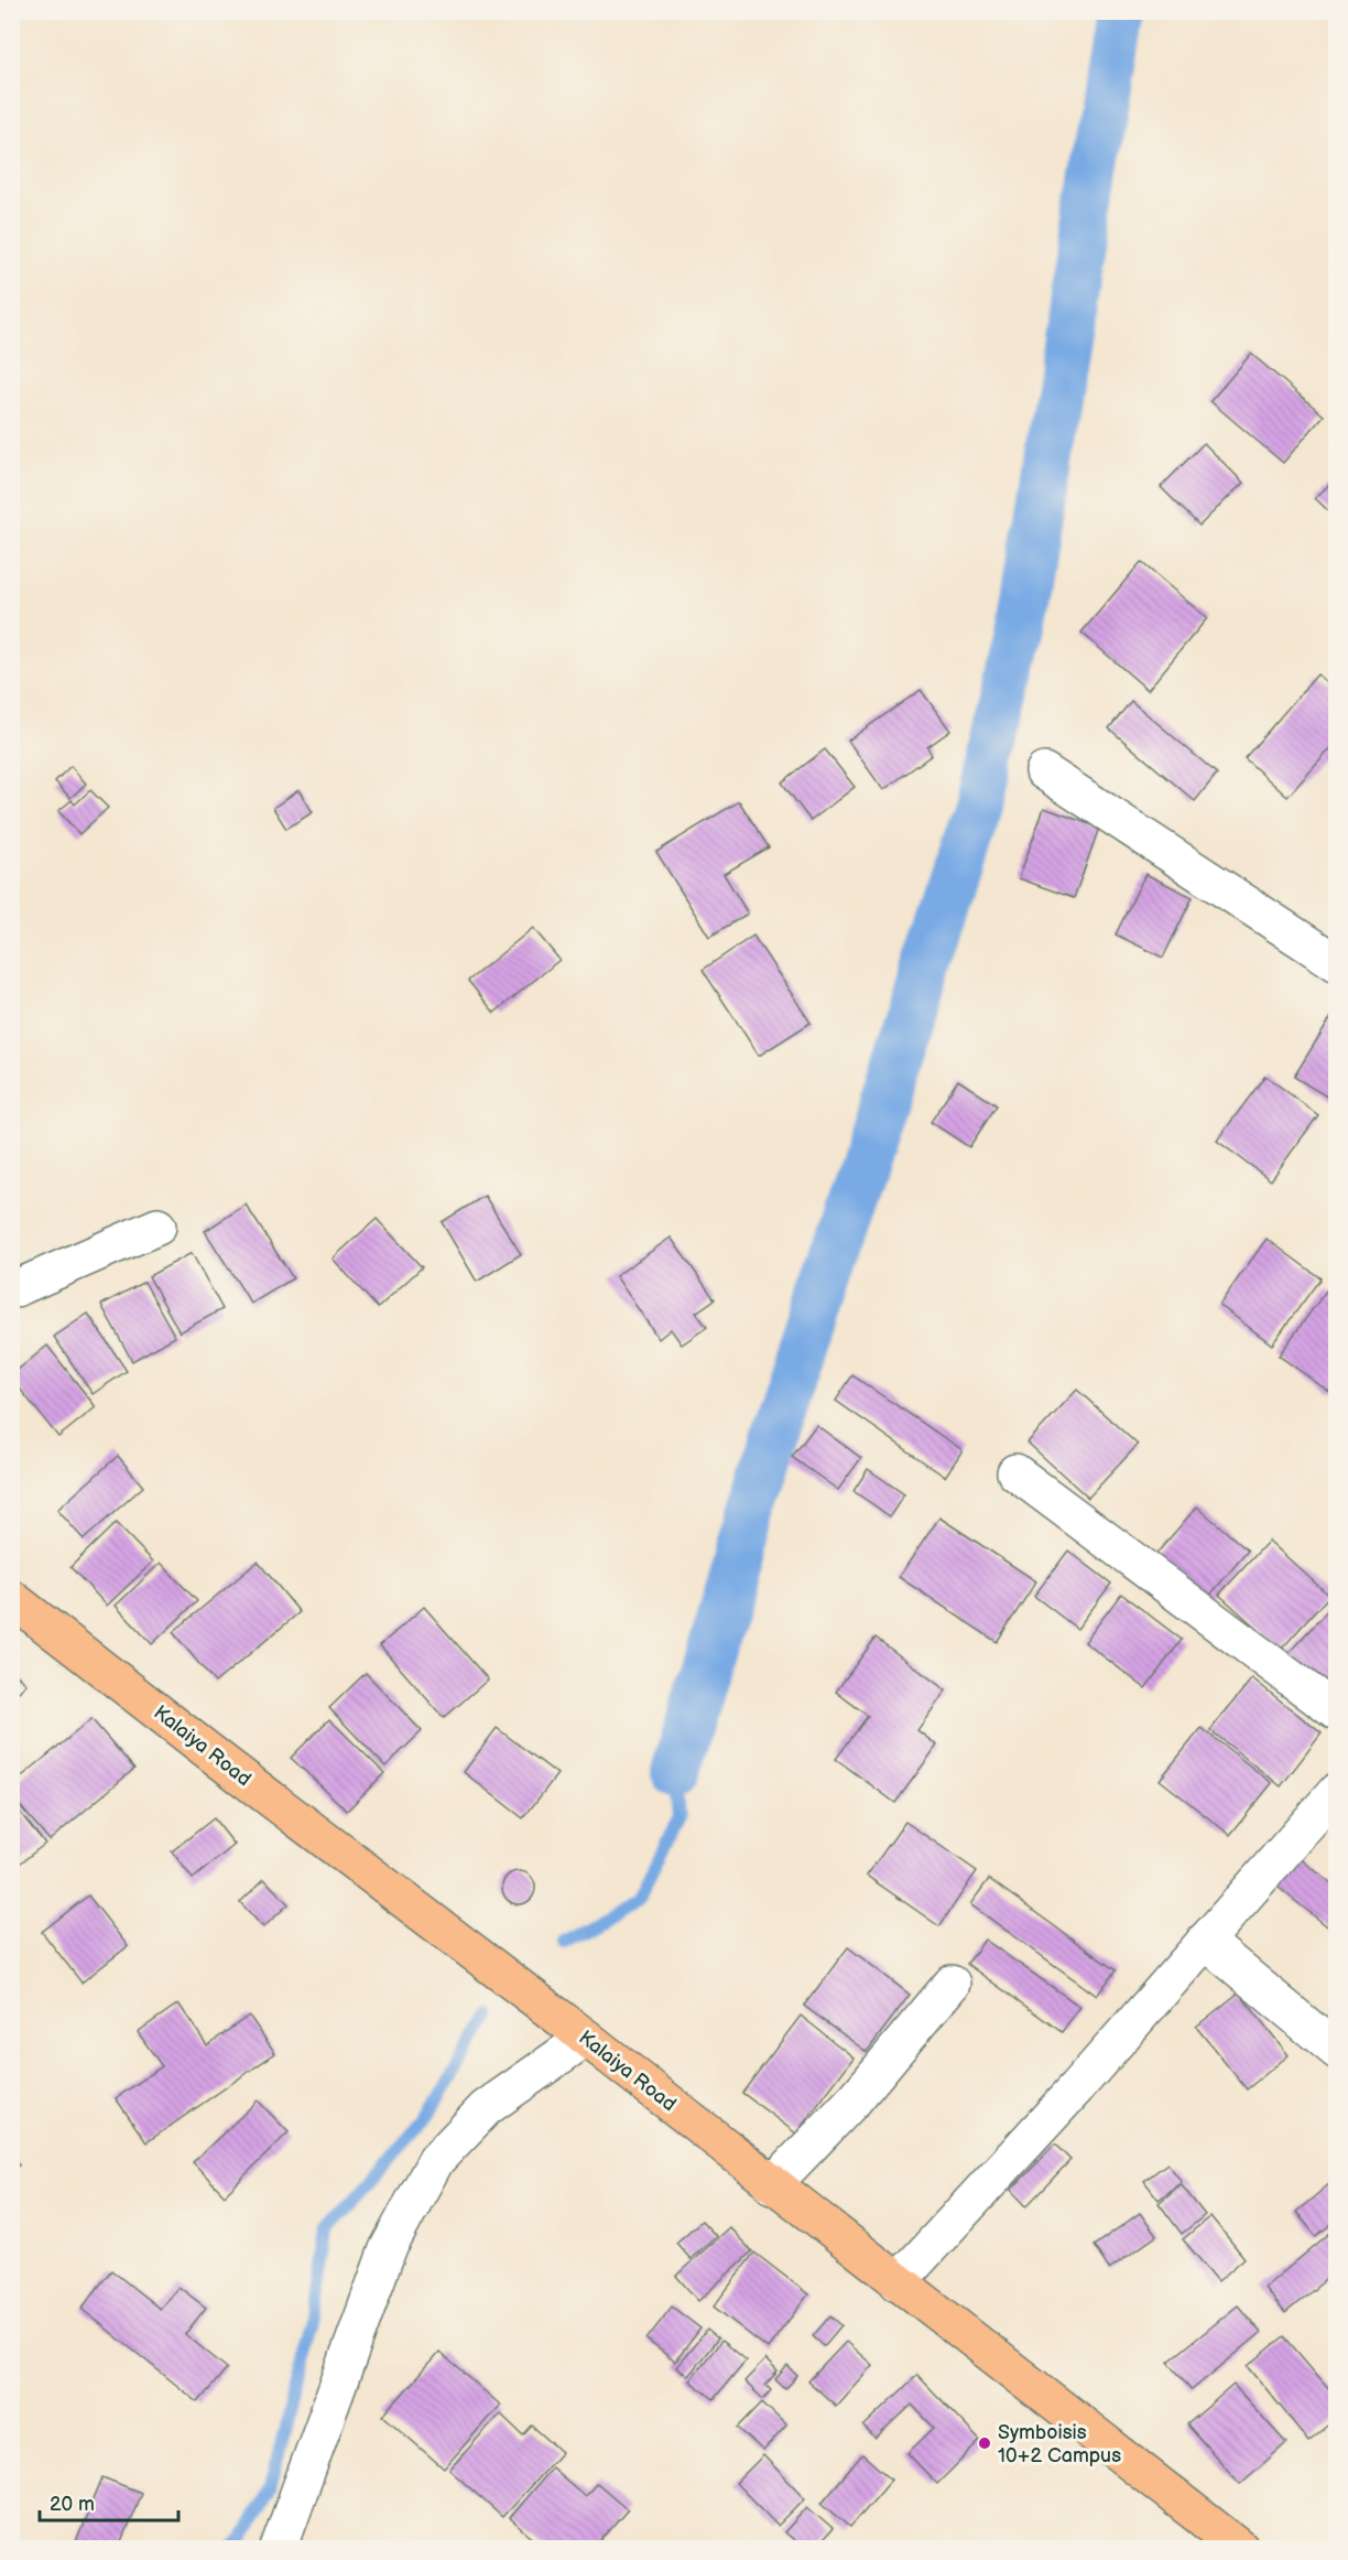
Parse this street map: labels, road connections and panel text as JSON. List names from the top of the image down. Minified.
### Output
{"streets":{"main road":["Kalaiya Road"]},"places":["Symboisis 10+2 Campus"],"scale_bar":"20 m"}
